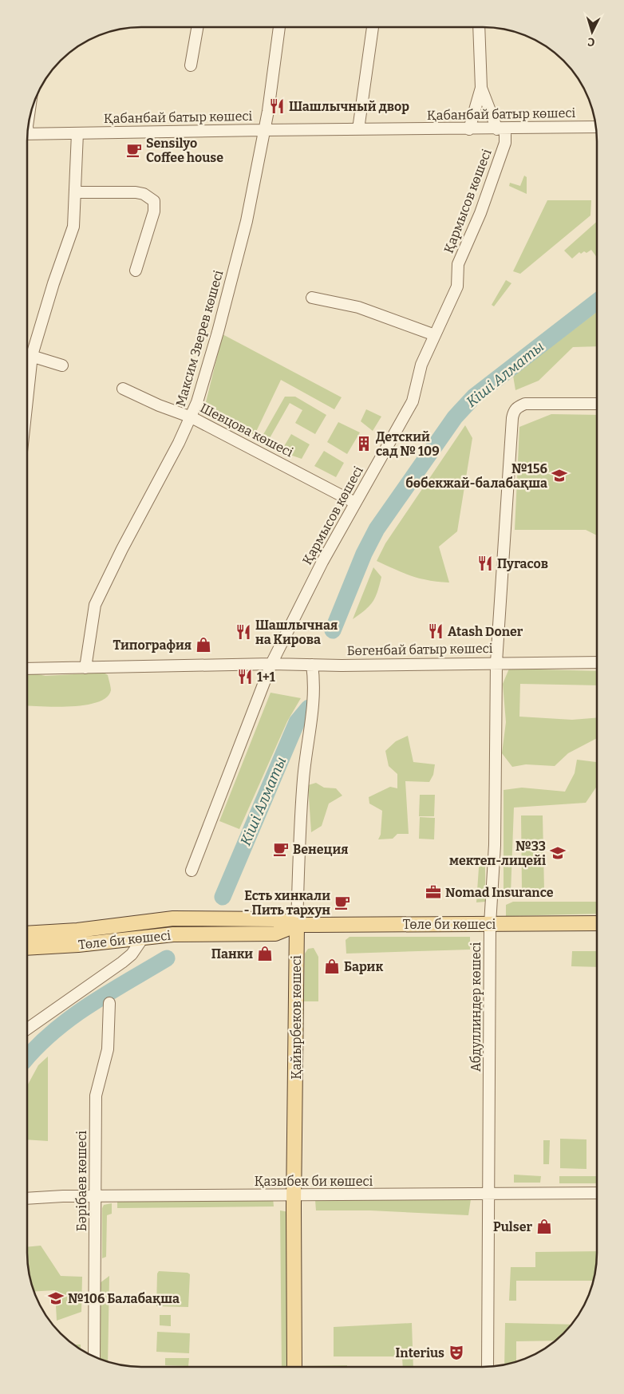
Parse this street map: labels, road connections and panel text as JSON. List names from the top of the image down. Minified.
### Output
{"streets":{"main road":["Төле би көшесі","Қайырбеков көшесі"],"street":["Қабанбай батыр көшесі","Қармысов көшесі","Максим Зверев көшесі","Шевцова көшесі","Бөгенбай батыр көшесі","Абдуллиндер көшесі","Бәрібаев көшесі","Қазыбек би көшесі"]},"crossings":[["Қабанбай батыр көшесі","Қармысов көшесі"],["Қабанбай батыр көшесі","Максим Зверев көшесі"],["Қармысов көшесі","Шевцова көшесі"],["Қармысов көшесі","Бөгенбай батыр көшесі"],["Максим Зверев көшесі","Шевцова көшесі"],["Максим Зверев көшесі","Бөгенбай батыр көшесі"],["Бөгенбай батыр көшесі","Абдуллиндер көшесі"],["Бөгенбай батыр көшесі","Қайырбеков көшесі"],["Төле би көшесі","Абдуллиндер көшесі"],["Төле би көшесі","Қайырбеков көшесі"],["Абдуллиндер көшесі","Қазыбек би көшесі"],["Қайырбеков көшесі","Қазыбек би көшесі"],["Бәрібаев көшесі","Қазыбек би көшесі"]],"water":["Кіші Алматы"],"places":{"restaurant":["Шашлычный двор","Пугасов","Atash Doner","Шашлычная на Кирова","1+1"],"cafe":["Sensilyo Coffee house","Венеция","Есть хинкали - Пить тархун"],"building":["Детский сад № 109"],"school or university":["№156 бөбекжай-балабақша","№33 мектеп-лицейі","№106 Балабақша"],"shop":["Типография","Панки","Барик","Pulser"],"office":["Nomad Insurance"],"theatre":["Interius"]},"north":"bottom"}
